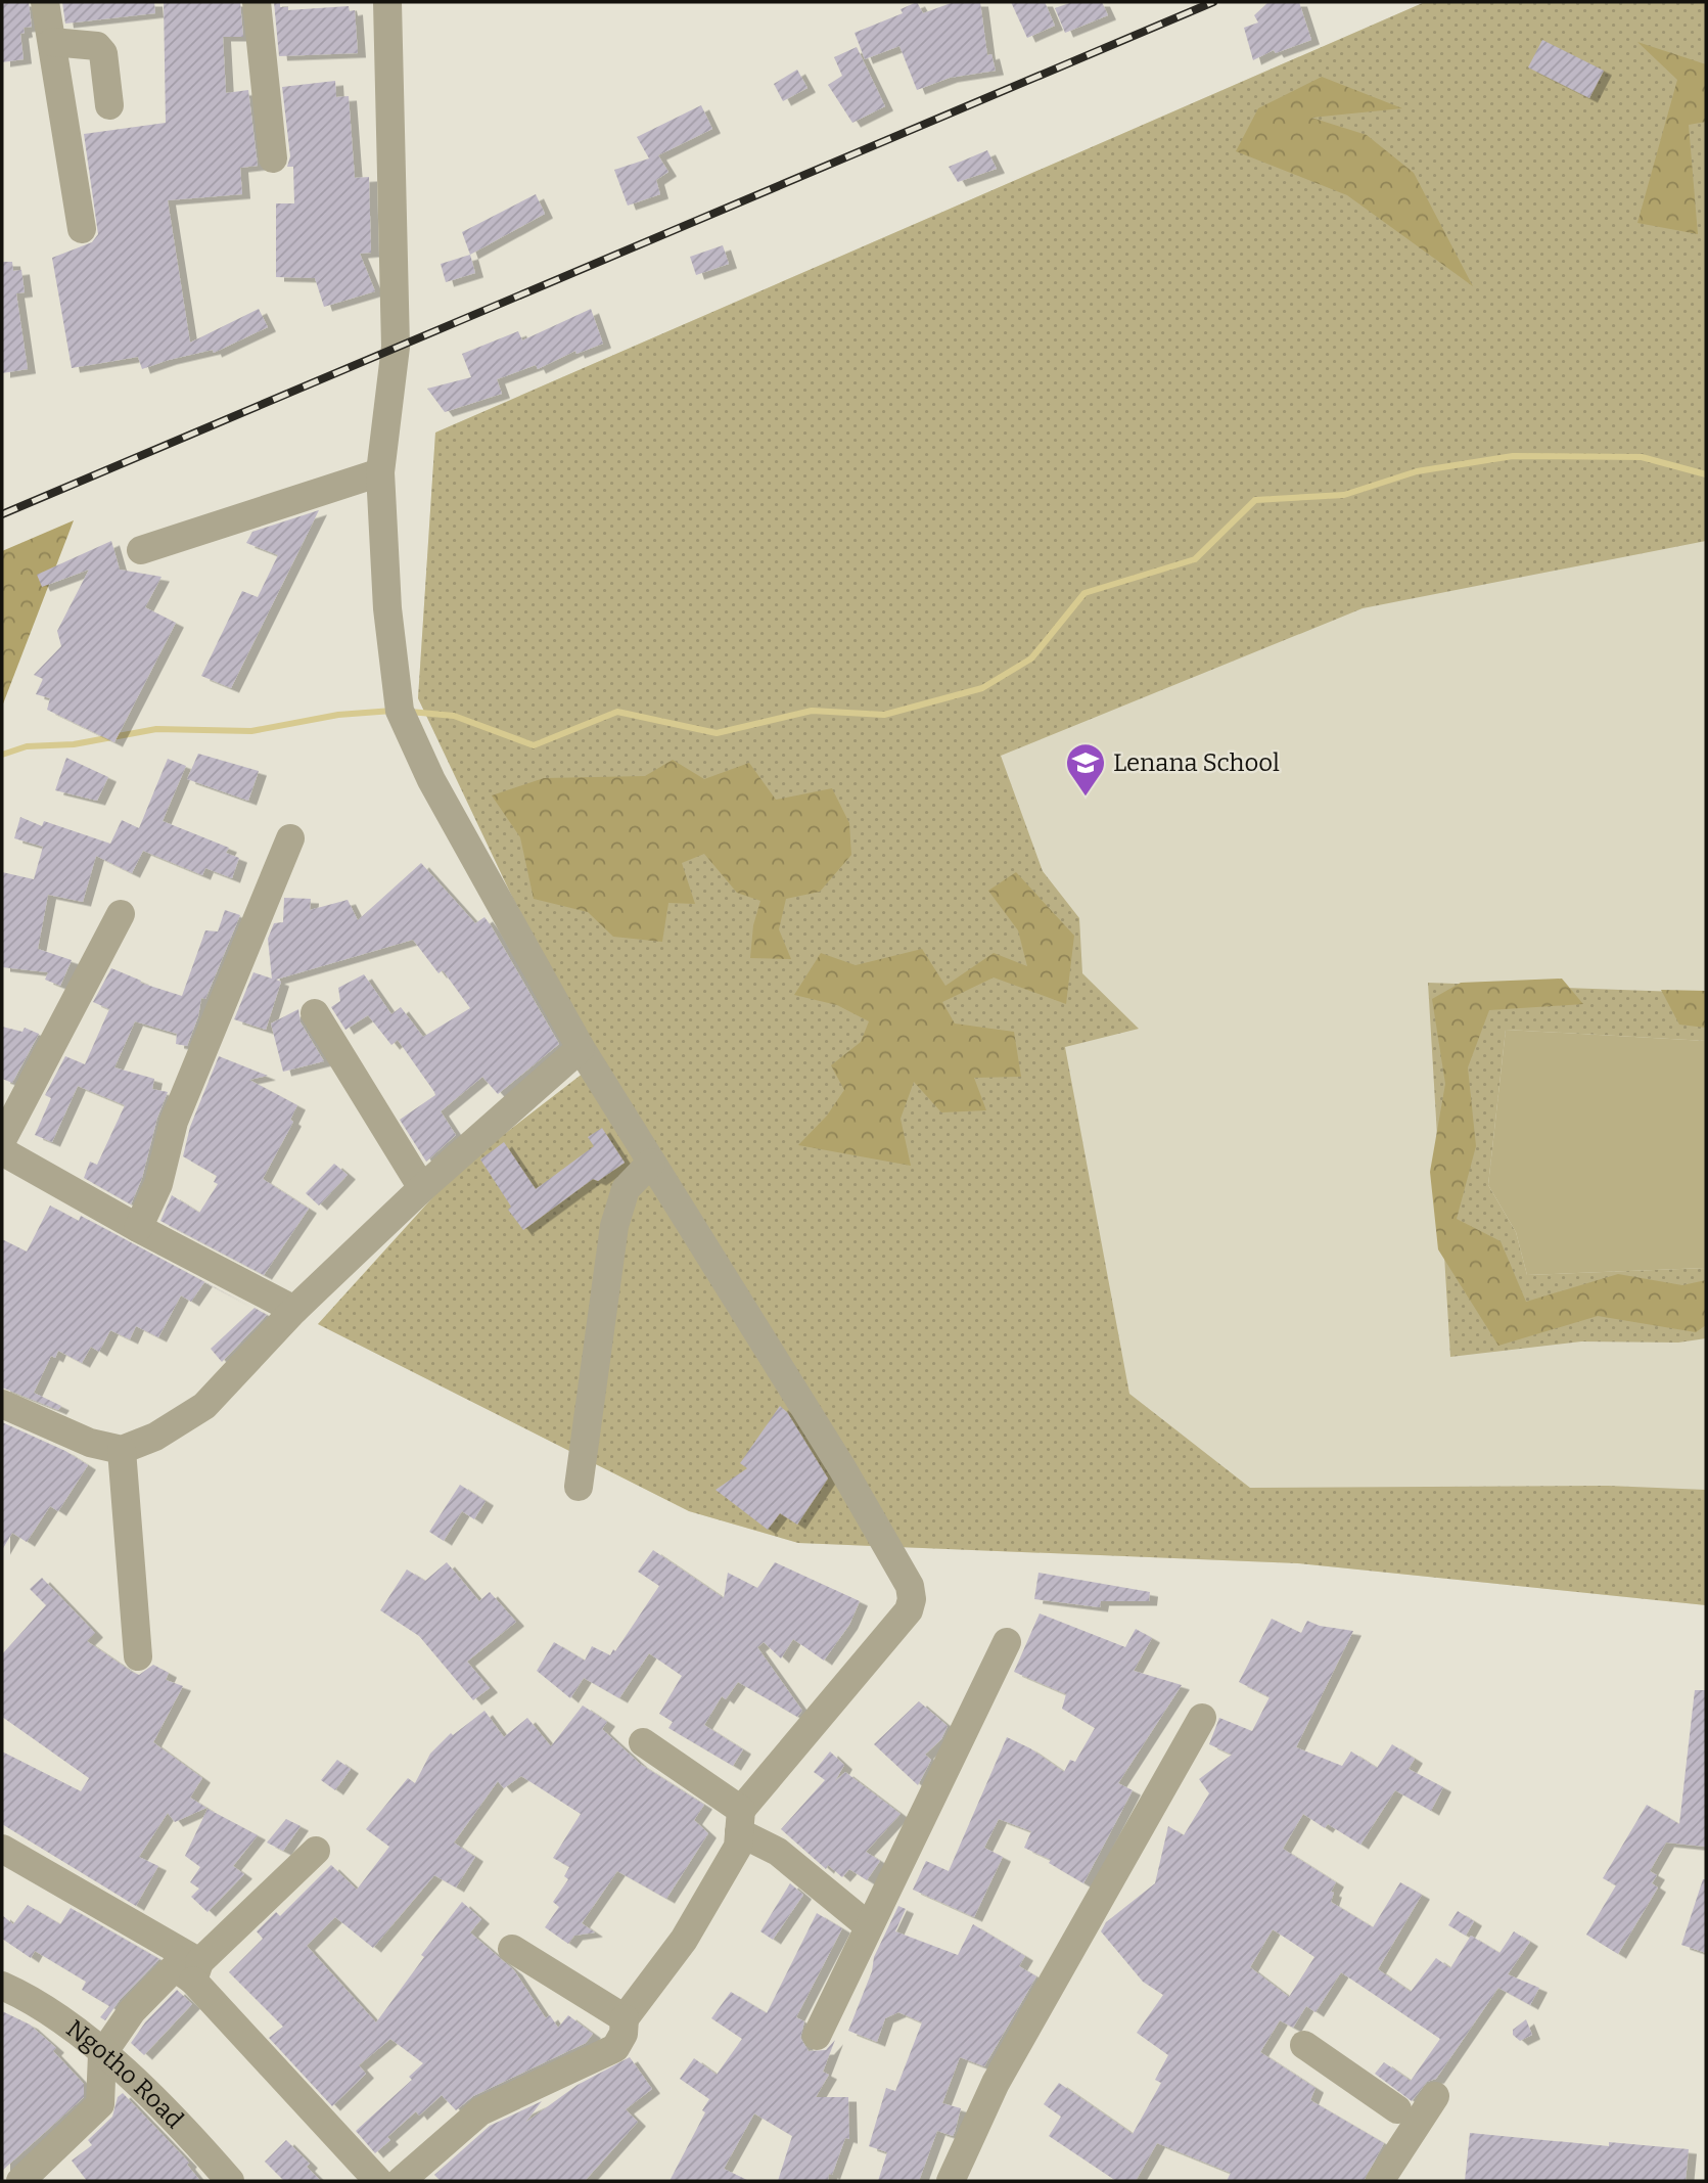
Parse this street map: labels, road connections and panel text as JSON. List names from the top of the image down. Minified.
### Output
{"streets":{"street":["Ngotho Road"]},"places":{"school or university":["Lenana School"]}}
